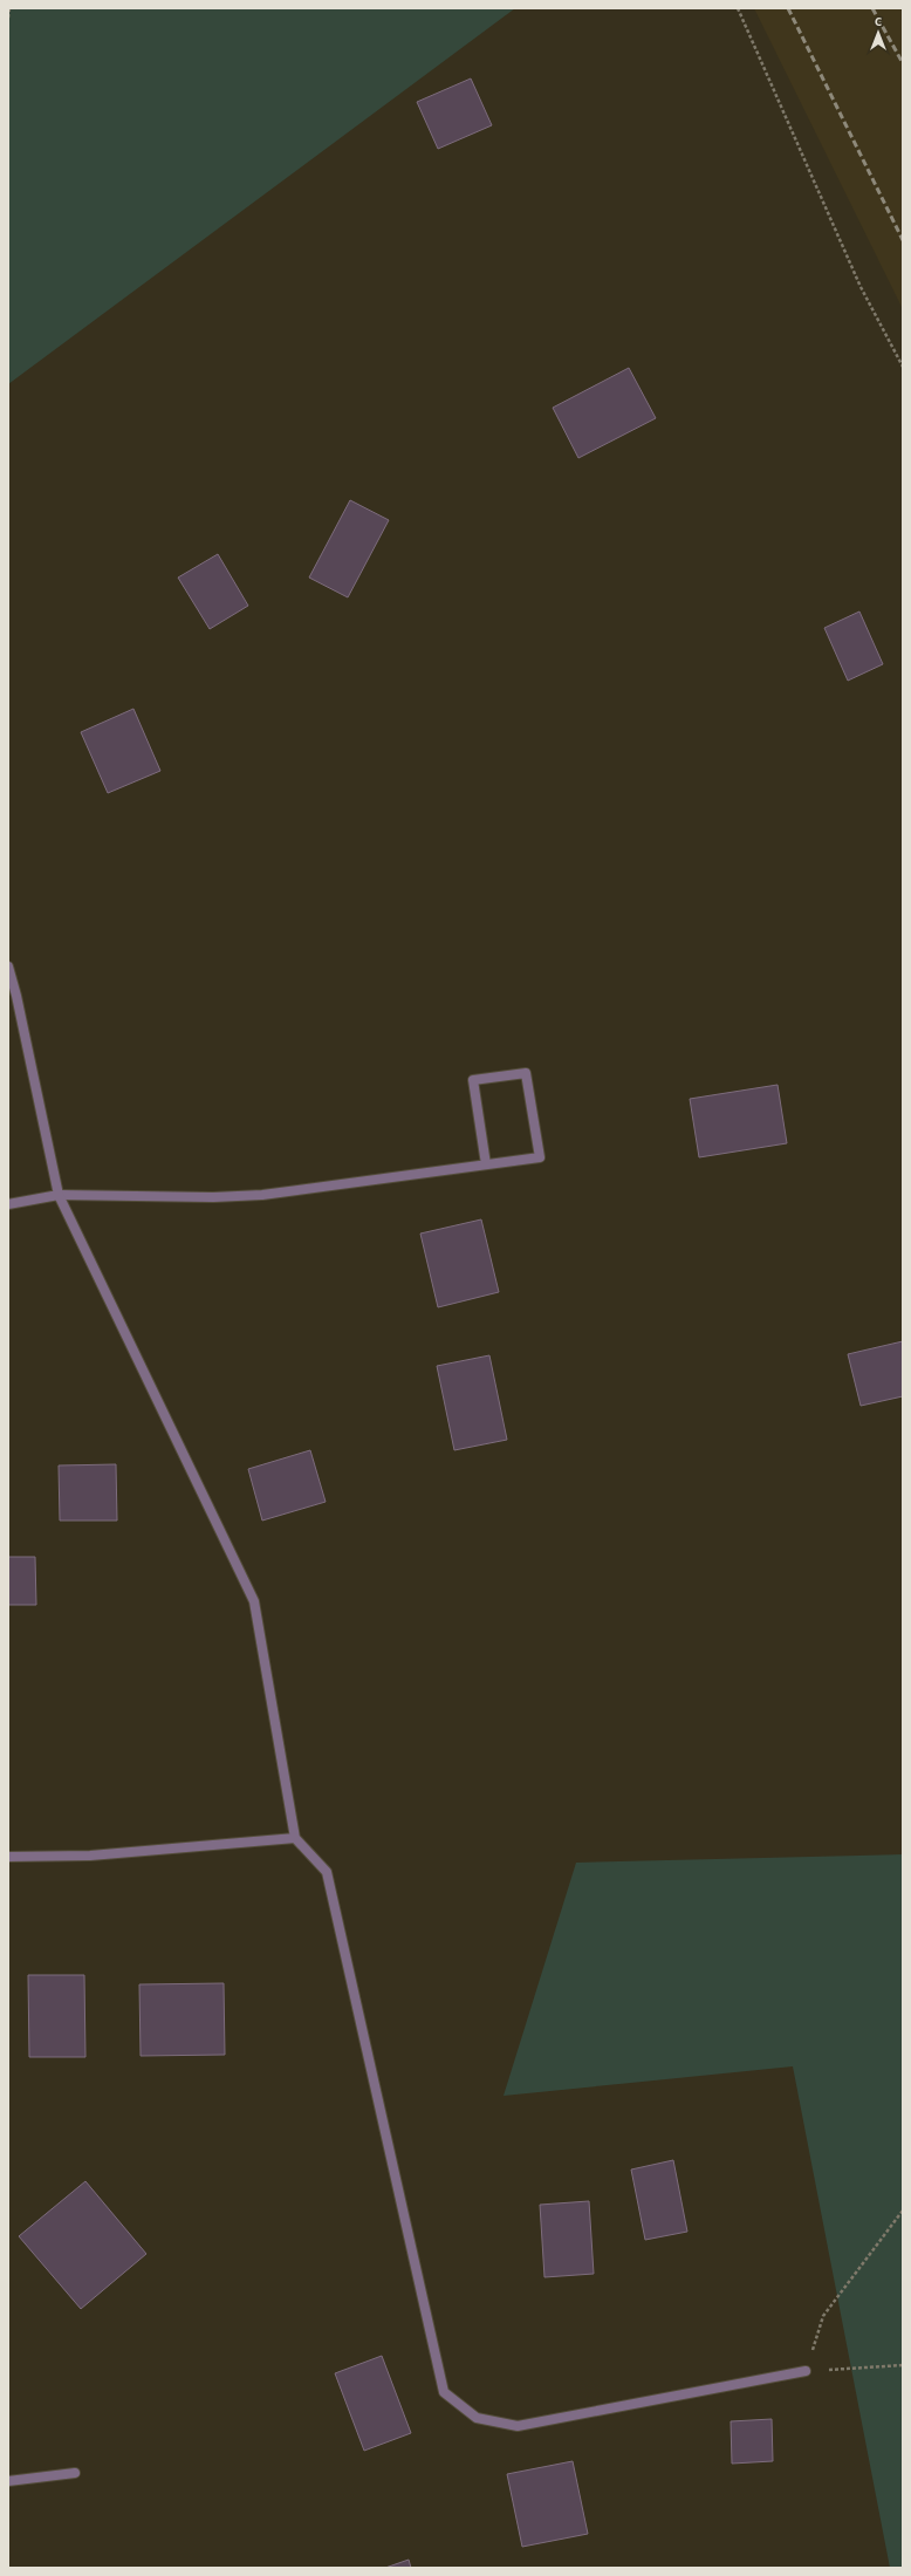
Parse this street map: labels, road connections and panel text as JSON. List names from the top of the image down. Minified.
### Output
{"north":"top"}
